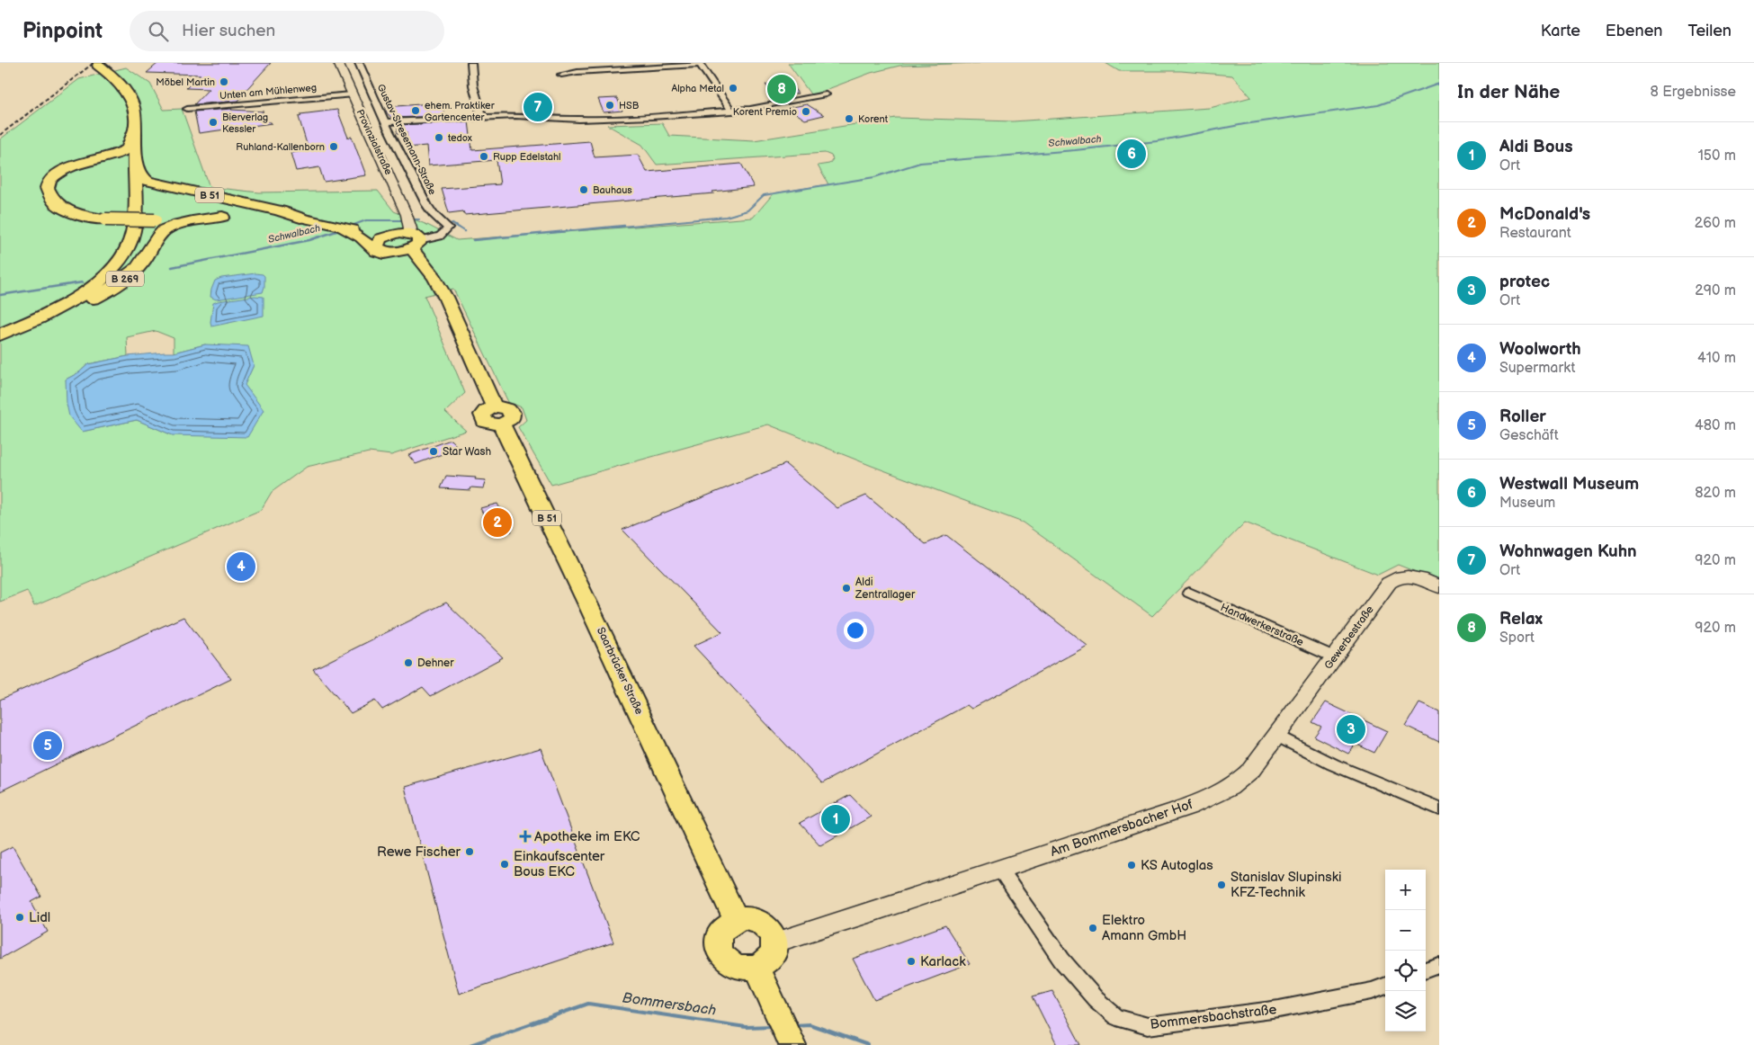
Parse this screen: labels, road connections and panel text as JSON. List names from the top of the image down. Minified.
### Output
{"streets":{"highway":["B 51","B 269"],"main road":["Provinzialstraße","Gewerbestraße","Saarbrücker Straße","Am Bommersbacher Hof"],"street":["Unten am Mühlenweg","Gustav-Stresemann-Straße","Handwerkerstraße","Bommersbachstraße"]},"crossings":[["Unten am Mühlenweg","Provinzialstraße"],["Gustav-Stresemann-Straße","Provinzialstraße"],["Gustav-Stresemann-Straße","B 51"],["Gustav-Stresemann-Straße","Saarbrücker Straße"],["Provinzialstraße","B 51"],["Provinzialstraße","Saarbrücker Straße"],["B 51","B 269"],["B 51","Saarbrücker Straße"],["Handwerkerstraße","Gewerbestraße"],["Gewerbestraße","Am Bommersbacher Hof"],["Saarbrücker Straße","Am Bommersbacher Hof"],["Am Bommersbacher Hof","Bommersbachstraße"]],"water":["Schwalbach","Bommersbach"],"places":{"other":["Möbel Martin","Alpha Metal","HSB","ehem. Praktiker Gartencenter","Korent Premio","Korent","Bierverlag Kessler","tedox","Ruhland-Kallenborn","Rupp Edelstahl","Bauhaus","Star Wash","Aldi Zentrallager","Dehner","Rewe Fischer","Einkaufscenter Bous EKC","KS Autoglas","Stanislav Slupinski KFZ-Technik","Lidl","Elektro Amann GmbH","Karlack"],"health":["Apotheke im EKC"]},"page":{"header":"Pinpoint","search":"Hier suchen","nav":["Karte","Ebenen","Teilen"],"heading":["In der Nähe","8 Ergebnisse"],"pins":["8","7","6","2","4","3","5","1"],"list":[{"mark":"1","name":"Aldi Bous","note":"Ort","value":"150 m"},{"mark":"2","name":"McDonald's","note":"Restaurant","value":"260 m"},{"mark":"3","name":"protec","note":"Ort","value":"290 m"},{"mark":"4","name":"Woolworth","note":"Supermarkt","value":"410 m"},{"mark":"5","name":"Roller","note":"Geschäft","value":"480 m"},{"mark":"6","name":"Westwall Museum","note":"Museum","value":"820 m"},{"mark":"7","name":"Wohnwagen Kuhn","note":"Ort","value":"920 m"},{"mark":"8","name":"Relax","note":"Sport","value":"920 m"}],"map_buttons":["+","−"]}}
